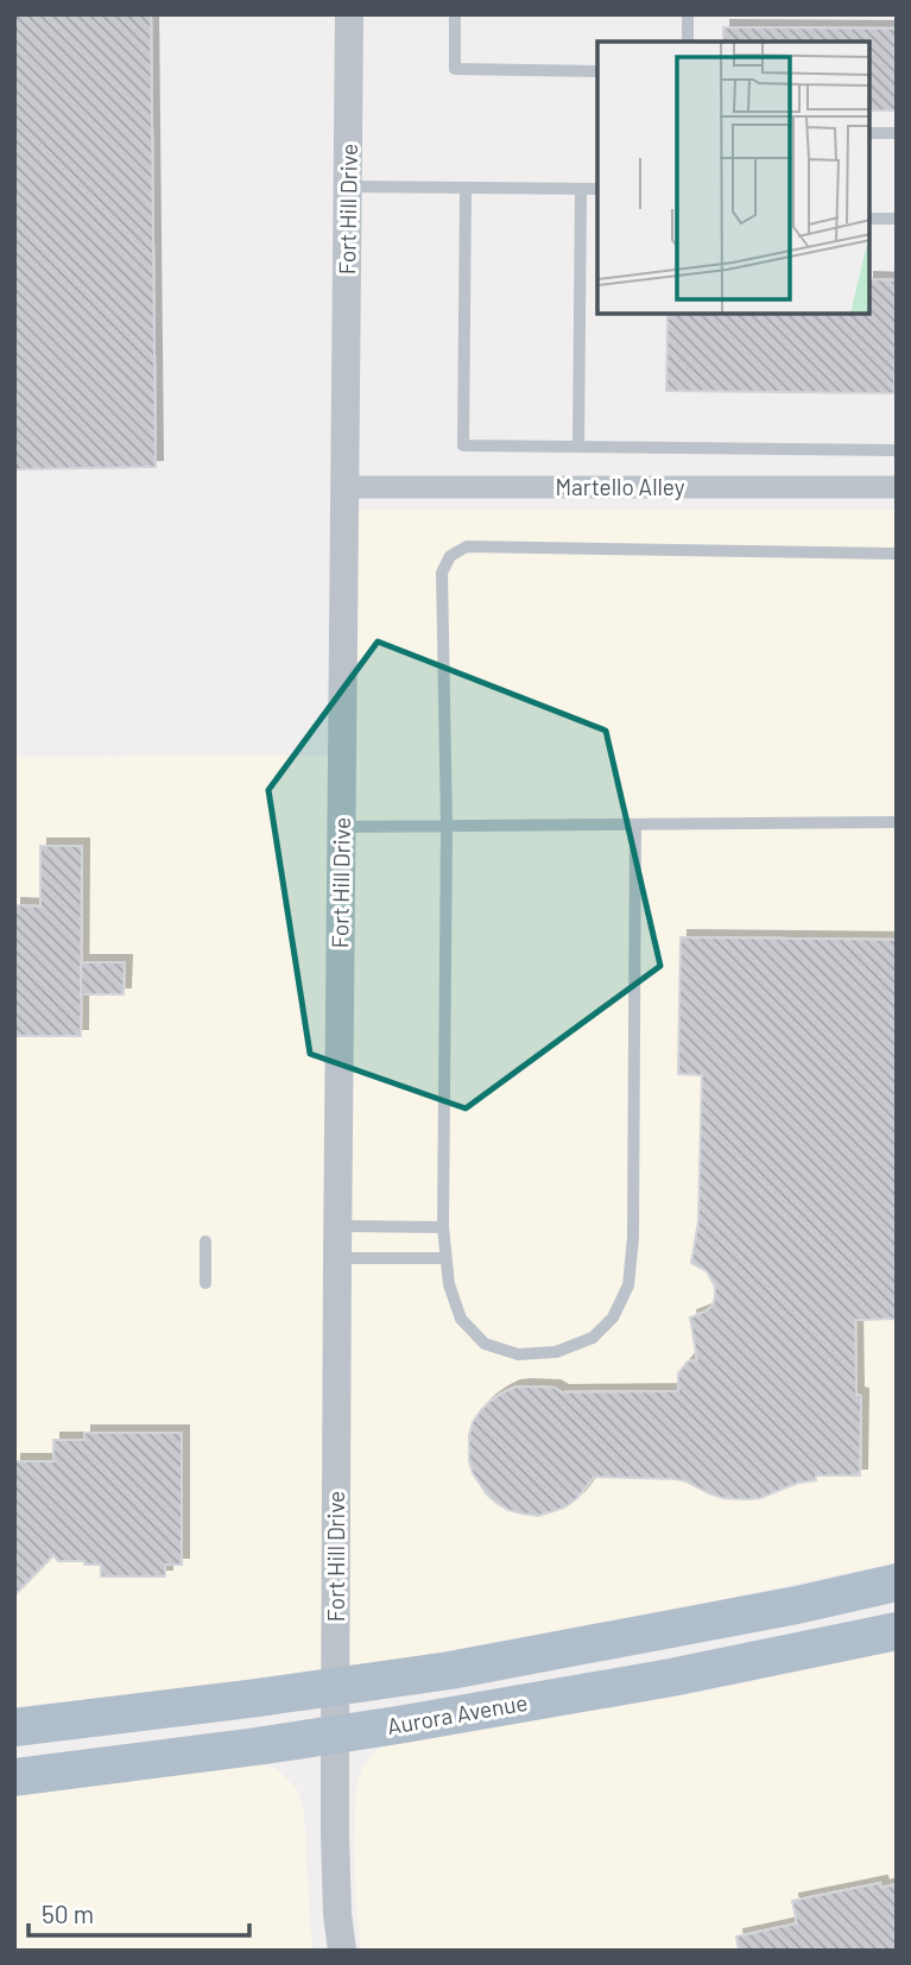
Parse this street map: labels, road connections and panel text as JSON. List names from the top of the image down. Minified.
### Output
{"streets":{"main road":["Aurora Avenue"],"street":["Fort Hill Drive","Martello Alley"]},"crossings":[["Fort Hill Drive","Martello Alley"],["Fort Hill Drive","Aurora Avenue"]],"scale_bar":"50 m"}
